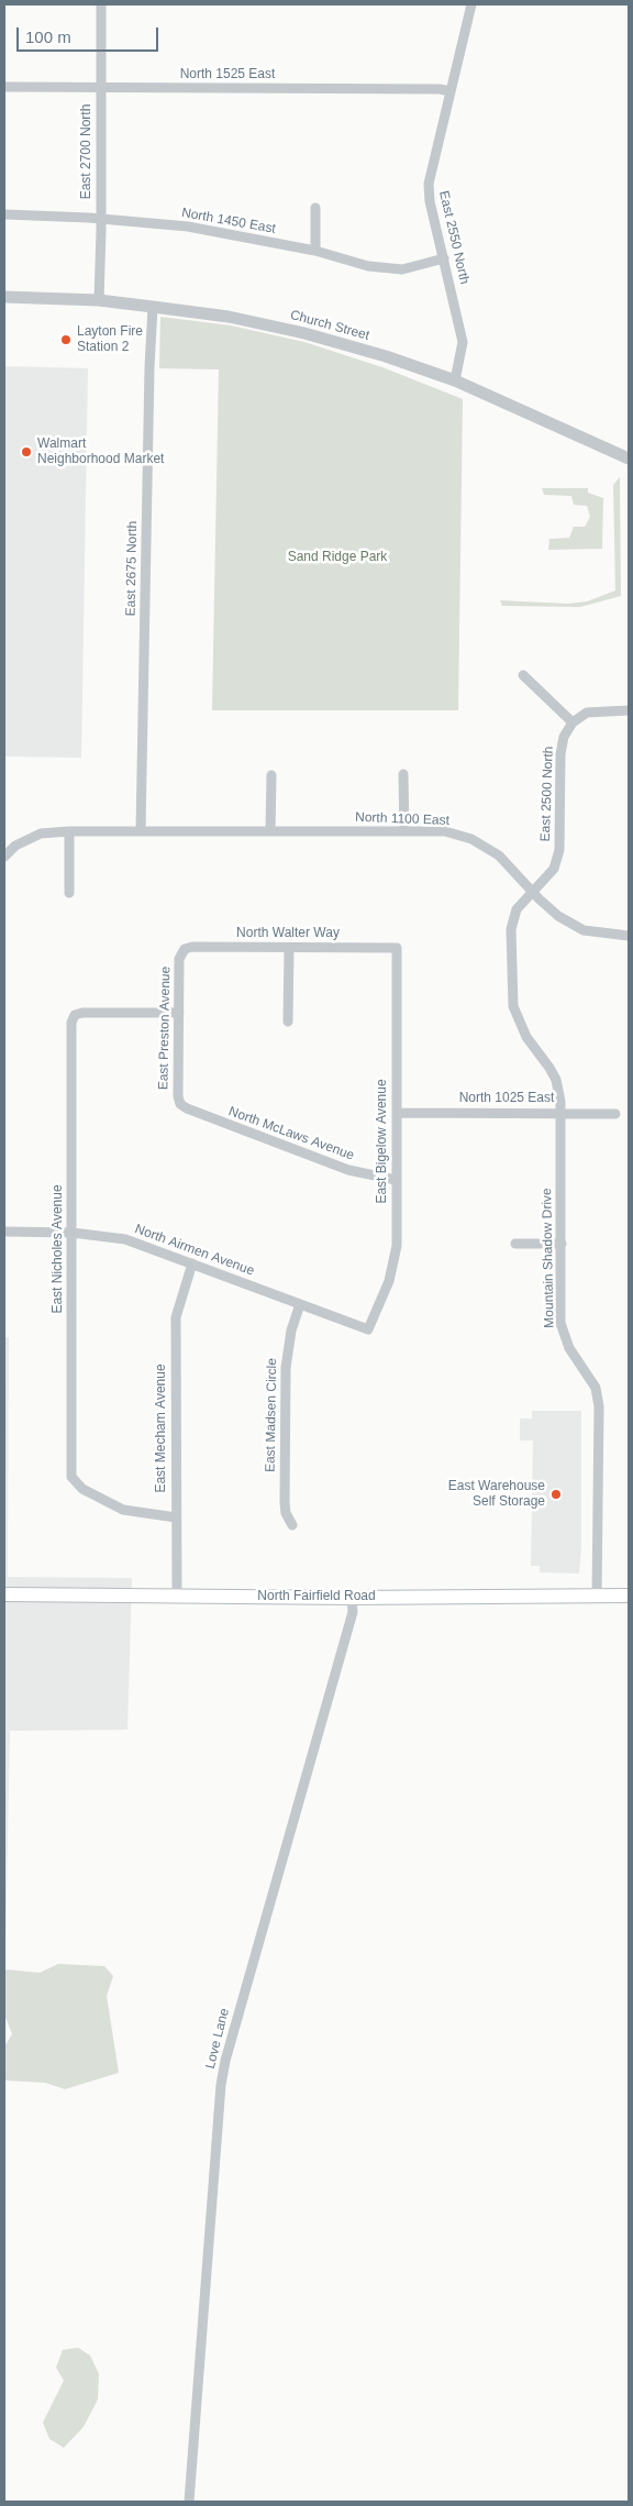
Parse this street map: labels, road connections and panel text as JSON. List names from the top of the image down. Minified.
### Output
{"streets":{"main road":["North Fairfield Road"],"street":["North 1525 East","East 2700 North","North 1450 East","East 2550 North","Church Street","East 2675 North","East 2500 North","North 1100 East","North Walter Way","East Preston Avenue","North 1025 East","North McLaws Avenue","East Bigelow Avenue","East Nicholes Avenue","North Airmen Avenue","Mountain Shadow Drive","East Madsen Circle","East Mecham Avenue","Love Lane"]},"crossings":[["North 1525 East","East 2700 North"],["North 1525 East","East 2550 North"],["East 2700 North","North 1450 East"],["East 2700 North","Church Street"],["North 1450 East","East 2550 North"],["East 2550 North","Church Street"],["Church Street","East 2675 North"],["East 2675 North","North 1100 East"],["East 2500 North","North 1100 East"],["East 2500 North","Mountain Shadow Drive"],["North Walter Way","East Preston Avenue"],["North Walter Way","East Bigelow Avenue"],["East Preston Avenue","North McLaws Avenue"],["East Preston Avenue","East Nicholes Avenue"],["North 1025 East","East Bigelow Avenue"],["North 1025 East","Mountain Shadow Drive"],["North McLaws Avenue","East Bigelow Avenue"],["East Bigelow Avenue","North Airmen Avenue"],["East Nicholes Avenue","North Airmen Avenue"],["East Nicholes Avenue","East Mecham Avenue"],["North Airmen Avenue","East Madsen Circle"],["North Airmen Avenue","East Mecham Avenue"],["Mountain Shadow Drive","North Fairfield Road"],["East Mecham Avenue","North Fairfield Road"],["North Fairfield Road","Love Lane"]],"parks":["Sand Ridge Park"],"places":["Layton Fire Station 2","Walmart Neighborhood Market","East Warehouse Self Storage"],"scale_bar":"100 m"}
